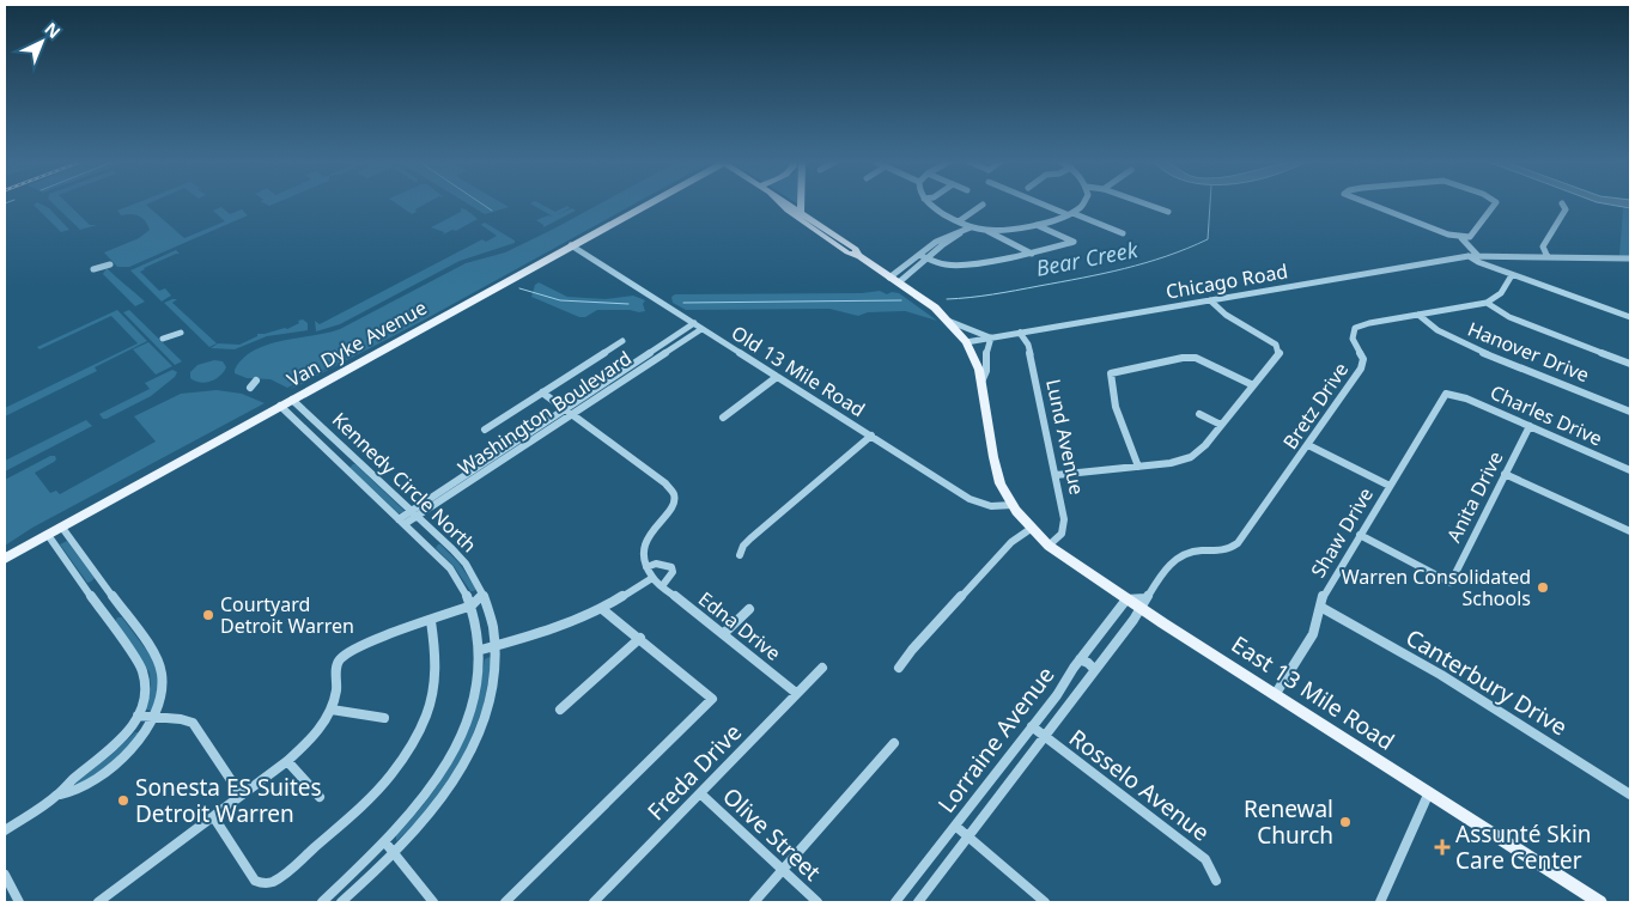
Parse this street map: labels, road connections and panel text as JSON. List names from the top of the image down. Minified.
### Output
{"streets":{"main road":["Van Dyke Avenue","East 13 Mile Road"],"street":["Chicago Road","Hanover Drive","Old 13 Mile Road","Bretz Drive","Washington Boulevard","Charles Drive","Lund Avenue","Kennedy Circle North","Anita Drive","Shaw Drive","Edna Drive","Canterbury Drive","Lorraine Avenue","Freda Drive","Rosselo Avenue","Olive Street"]},"crossings":[["Chicago Road","Lund Avenue"],["Van Dyke Avenue","Old 13 Mile Road"],["Van Dyke Avenue","Kennedy Circle North"],["Hanover Drive","Bretz Drive"],["Old 13 Mile Road","Washington Boulevard"],["Old 13 Mile Road","East 13 Mile Road"],["Bretz Drive","East 13 Mile Road"],["Bretz Drive","Lorraine Avenue"],["Washington Boulevard","Kennedy Circle North"],["Charles Drive","Anita Drive"],["Charles Drive","Shaw Drive"],["Lund Avenue","East 13 Mile Road"],["Anita Drive","Shaw Drive"],["Shaw Drive","Canterbury Drive"],["Shaw Drive","East 13 Mile Road"],["Edna Drive","Freda Drive"],["East 13 Mile Road","Lorraine Avenue"],["Lorraine Avenue","Rosselo Avenue"],["Freda Drive","Olive Street"]],"water":["Bear Creek"],"places":{"other":["Warren Consolidated Schools","Courtyard Detroit Warren","Sonesta ES Suites Detroit Warren","Renewal Church"],"health":["Assunté Skin Care Center"]},"north":"top right"}
